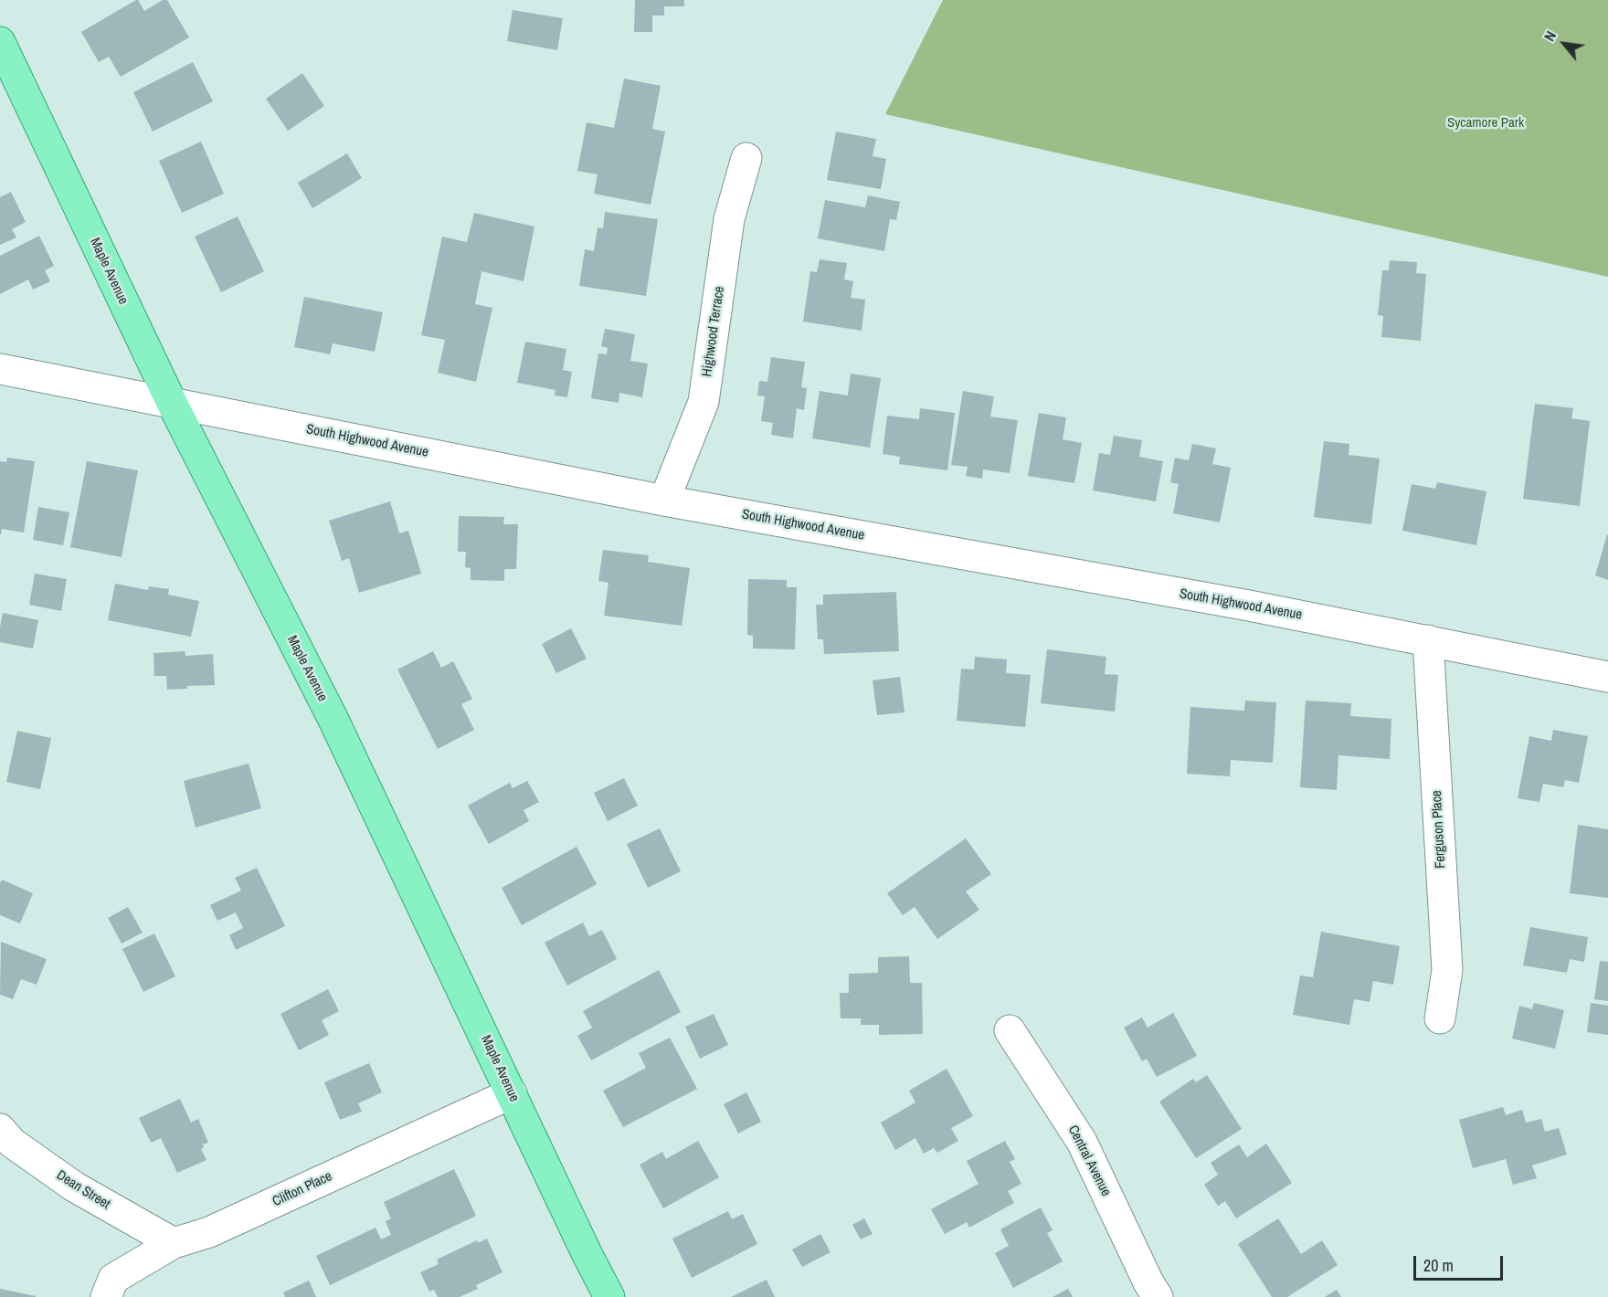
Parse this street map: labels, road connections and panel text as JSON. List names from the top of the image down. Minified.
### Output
{"streets":{"main road":["Maple Avenue"],"street":["Highwood Terrace","South Highwood Avenue","Ferguson Place","Central Avenue","Clifton Place","Dean Street"]},"crossings":[["Maple Avenue","South Highwood Avenue"],["Maple Avenue","Clifton Place"],["Highwood Terrace","South Highwood Avenue"],["South Highwood Avenue","Ferguson Place"],["Clifton Place","Dean Street"]],"parks":["Sycamore Park"],"scale_bar":"20 m","north":"top left"}
